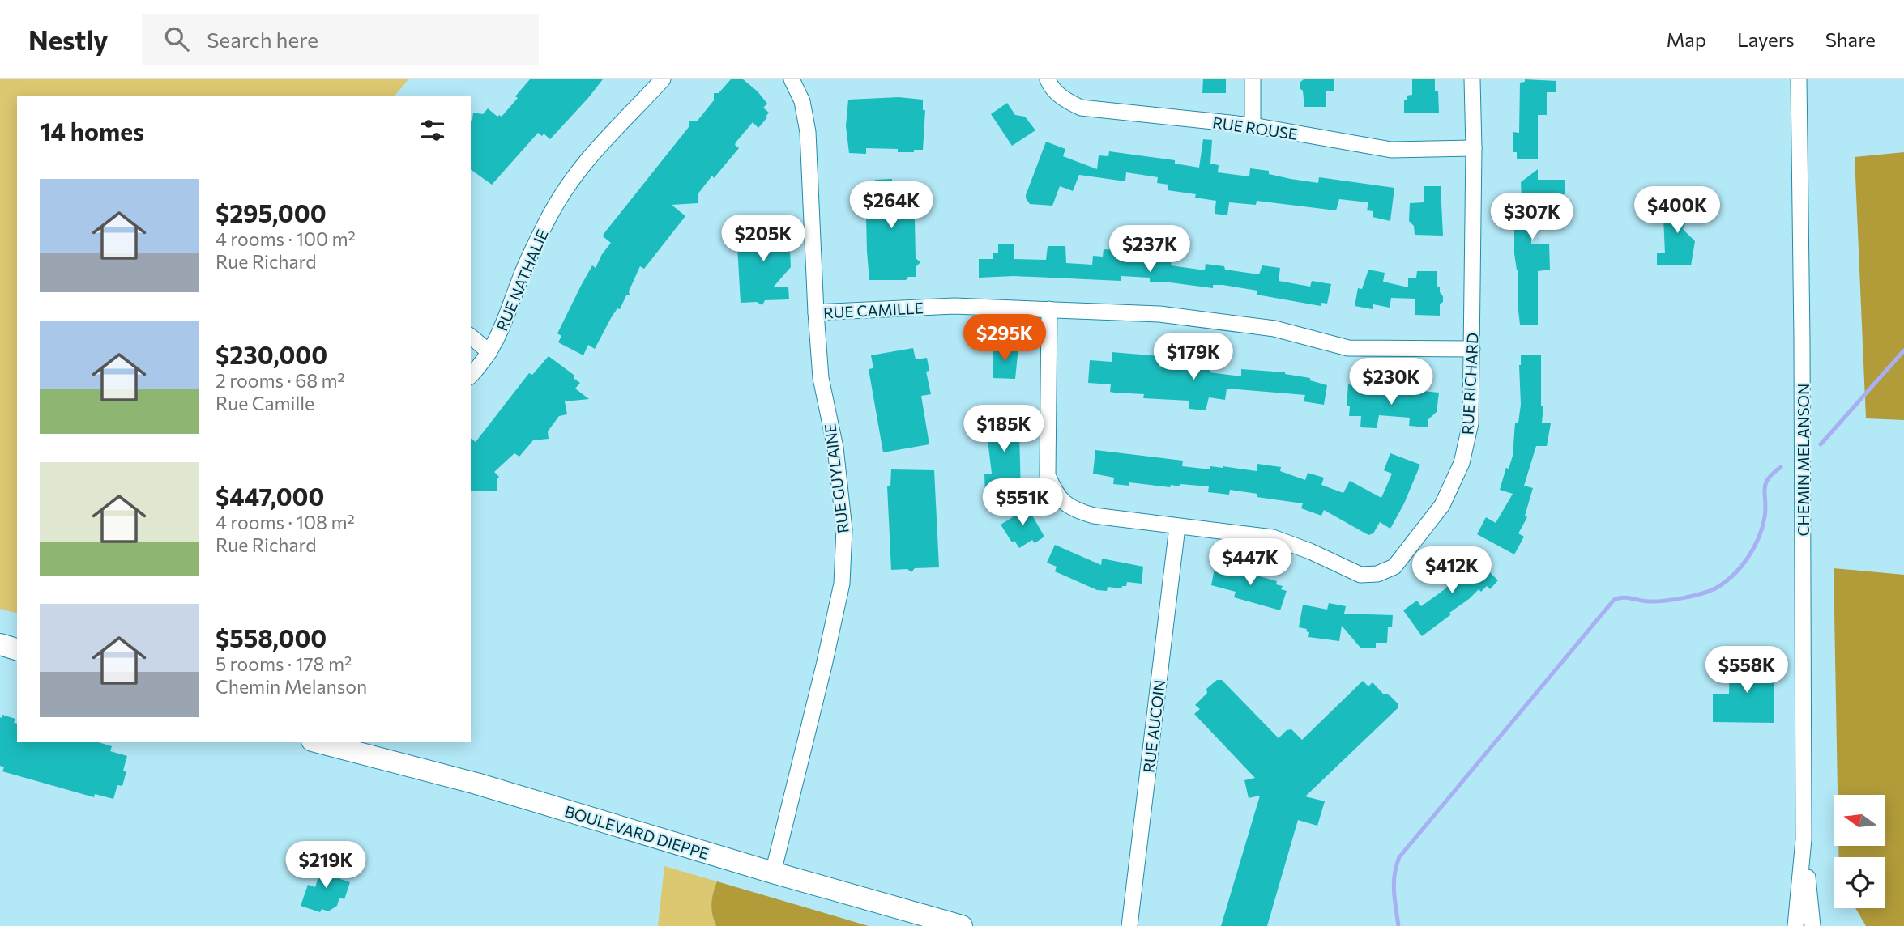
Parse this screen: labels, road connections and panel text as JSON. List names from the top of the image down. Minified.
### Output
{"streets":{"main road":["BOULEVARD DIEPPE"],"street":["RUE ROUSE","RUE NATHALIE","RUE CAMILLE","RUE RICHARD","CHEMIN MELANSON","RUE GUYLAINE","RUE AUCOIN"]},"crossings":[["RUE ROUSE","RUE RICHARD"],["RUE CAMILLE","RUE RICHARD"],["RUE CAMILLE","RUE GUYLAINE"],["RUE RICHARD","RUE AUCOIN"],["RUE GUYLAINE","BOULEVARD DIEPPE"]],"north":"left","page":{"header":"Nestly","search":"Search here","nav":["Map","Layers","Share"],"heading":"14 homes","list":[{"name":"$295,000","note":"4 rooms · 100 m² · Rue Richard"},{"name":"$230,000","note":"2 rooms · 68 m² · Rue Camille"},{"name":"$447,000","note":"4 rooms · 108 m² · Rue Richard"},{"name":"$558,000","note":"5 rooms · 178 m² · Chemin Melanson"}],"price":["$264K","$400K","$307K","$205K","$237K","$295K","$179K","$230K","$185K","$551K","$447K","$412K","$558K","$219K"]}}
